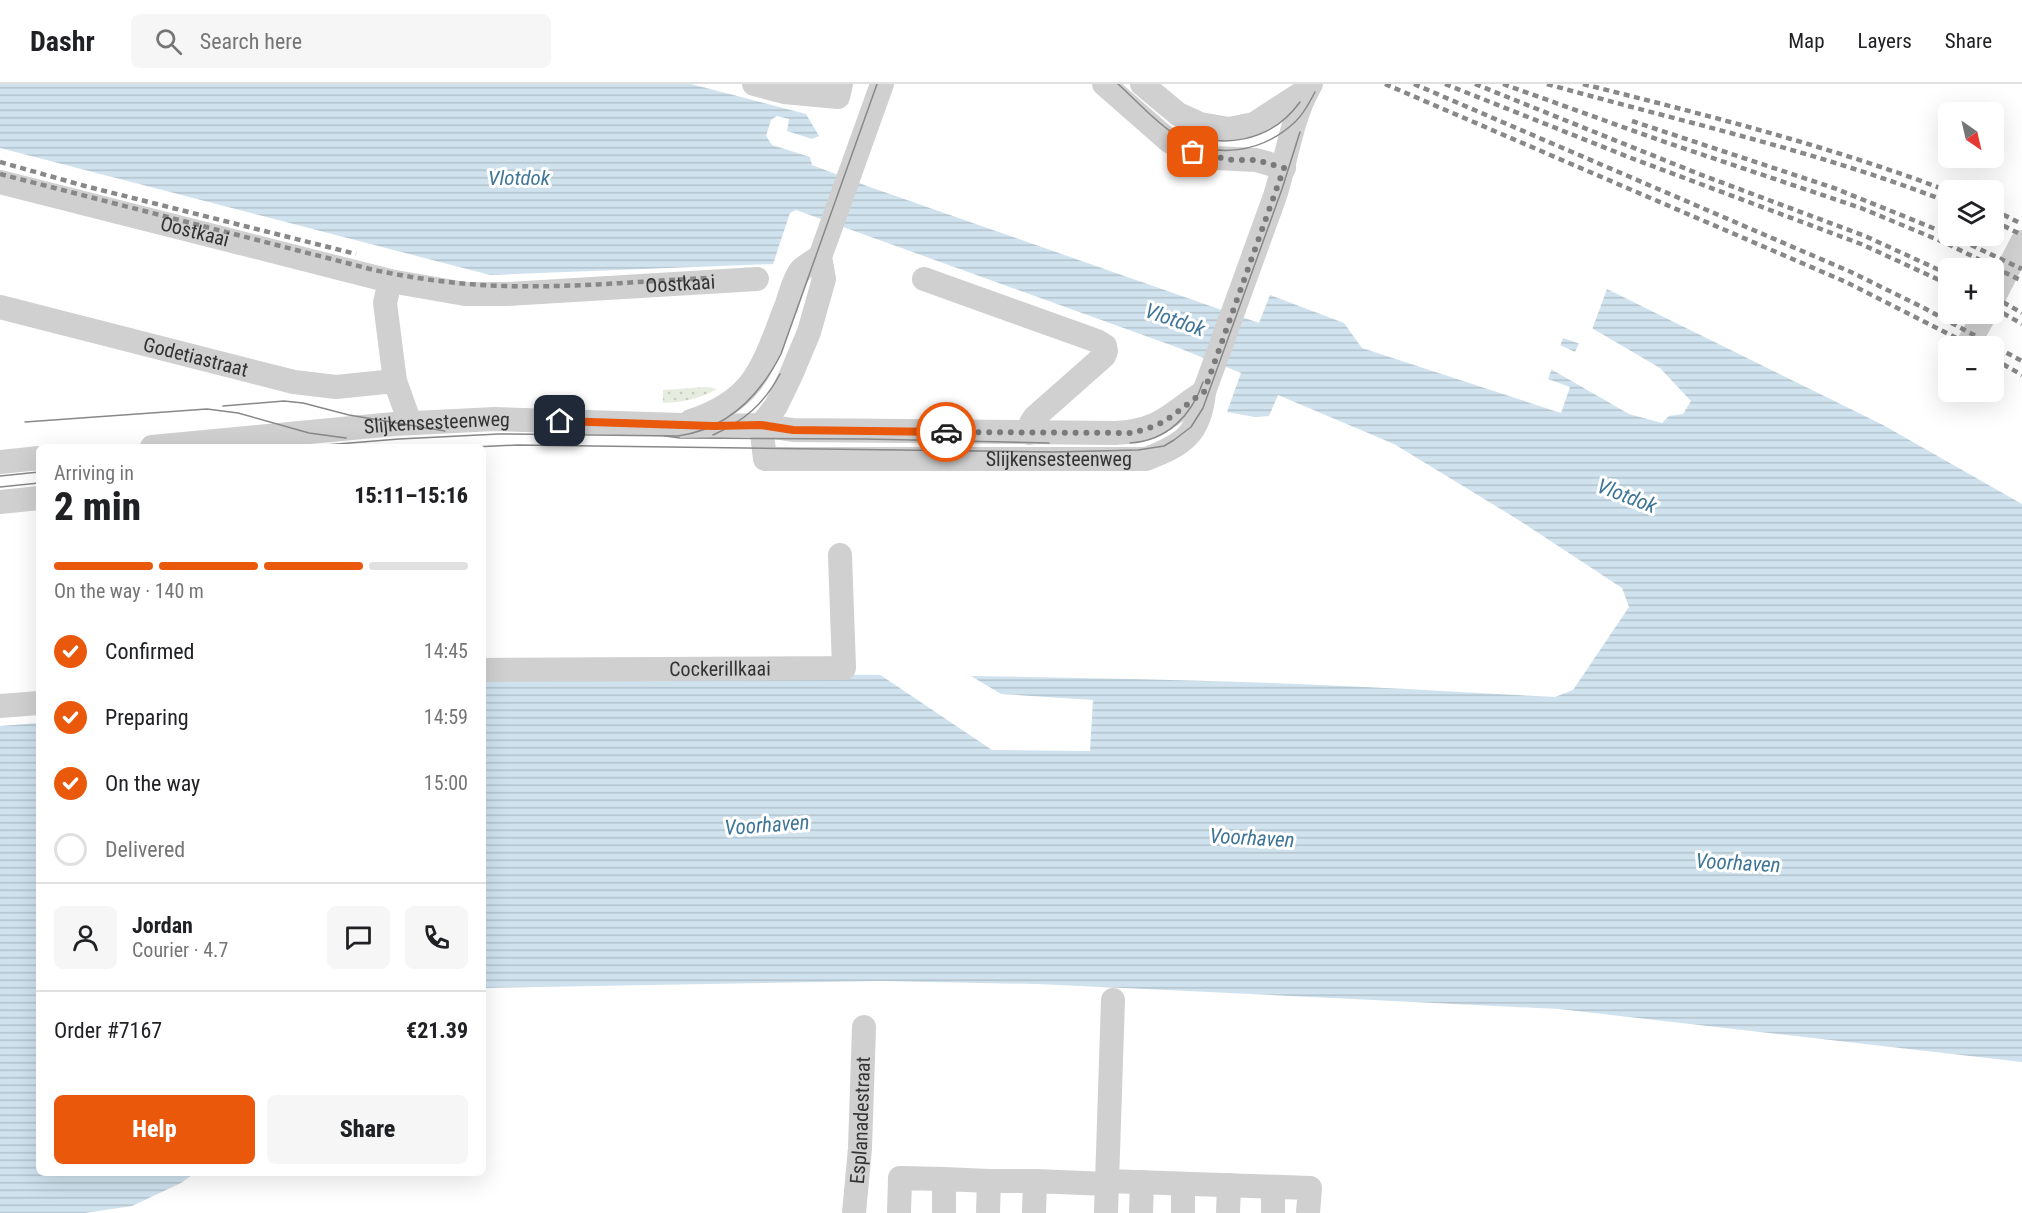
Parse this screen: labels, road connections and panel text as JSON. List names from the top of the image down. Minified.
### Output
{"streets":{"street":["Oostkaai","Godetiastraat","Slijkensesteenweg","Cockerillkaai","Esplanadestraat"]},"water":["Vlotdok","Voorhaven"],"north":"bottom right","page":{"header":"Dashr","search":"Search here","nav":["Map","Layers","Share"],"map_buttons":["+","−"],"heading":["2 min","Arriving in","15:11–15:16"],"panel":["Jordan","Courier · 4.7","Order #7167","€21.39"],"bar":"On the way · 140 m","list":[["Confirmed","14:45"],["Preparing","14:59"],["On the way","15:00"],"Delivered"],"buttons":["Help","Share"]}}
